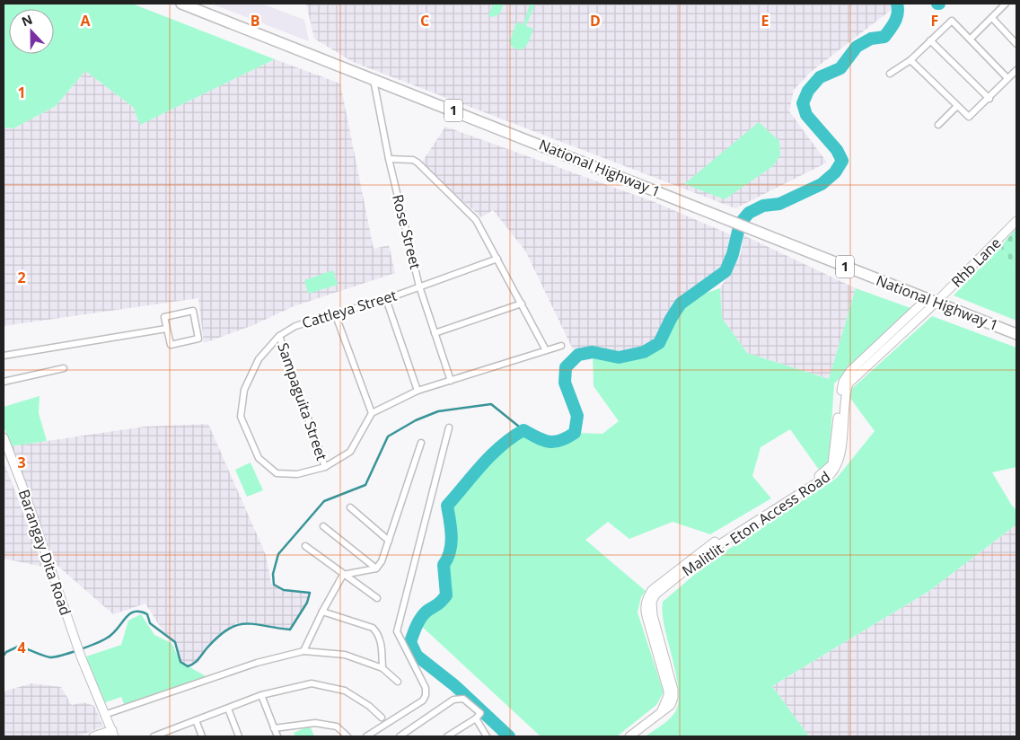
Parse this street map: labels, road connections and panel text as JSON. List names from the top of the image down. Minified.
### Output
{"streets":{"highway":["1","National Highway 1"],"street":["Rose Street","Rhb Lane","Cattleya Street","Sampaguita Street","Malitlit - Eton Access Road","Barangay Dita Road"]},"crossings":[["National Highway 1","Rose Street"],["National Highway 1","Rhb Lane"],["National Highway 1","Malitlit - Eton Access Road"],["Rose Street","Cattleya Street"],["Rhb Lane","Malitlit - Eton Access Road"],["Cattleya Street","Sampaguita Street"]],"north":"top","grid":{"columns":["A","B","C","D","E","F"],"rows":["1","2","3","4"]}}
